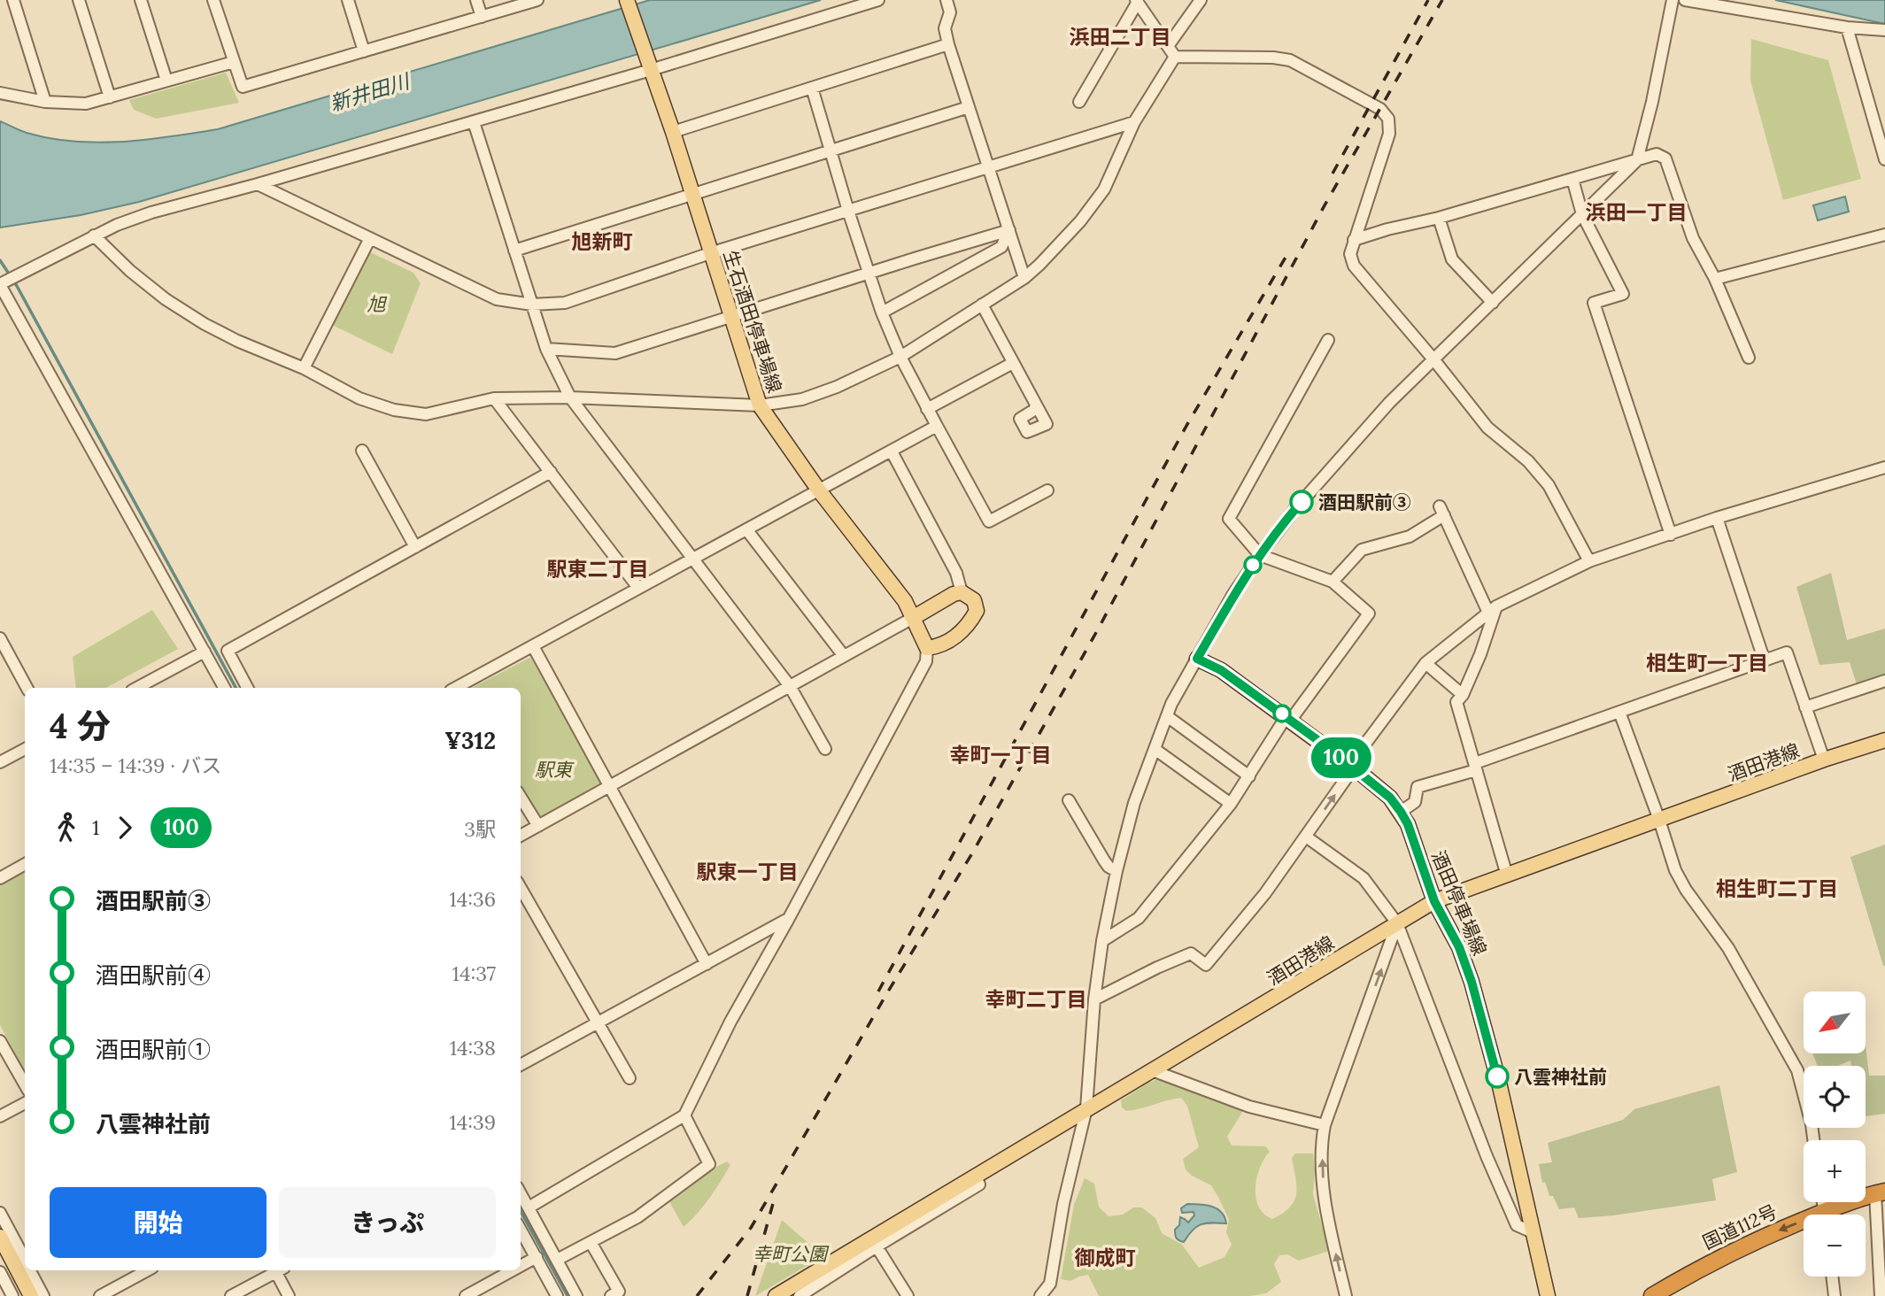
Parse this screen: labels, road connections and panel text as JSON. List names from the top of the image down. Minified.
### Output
{"streets":{"highway":["国道112号"],"main road":["生石酒田停車場線","酒田港線","酒田停車場線"]},"crossings":[["酒田港線","酒田停車場線"]],"one_way":["国道112号"],"districts":["浜田二丁目","浜田一丁目","旭新町","駅東二丁目","相生町一丁目","幸町一丁目","駅東一丁目","相生町二丁目","幸町二丁目","御成町"],"water":["新井田川"],"parks":["旭","駅東","幸町公園"],"places":["酒田駅前③","八雲神社前"],"lines":["bus line 100"],"north":"bottom left","page":{"on_map":"100","heading":["4 分","14:35 – 14:39 · バス","¥312"],"legs":["1","100","3駅"],"list":[{"name":"酒田駅前③","value":"14:36"},{"name":"酒田駅前④","value":"14:37"},{"name":"酒田駅前①","value":"14:38"},{"name":"八雲神社前","value":"14:39"}],"map_buttons":["+","−"],"buttons":["開始","きっぷ"]}}
